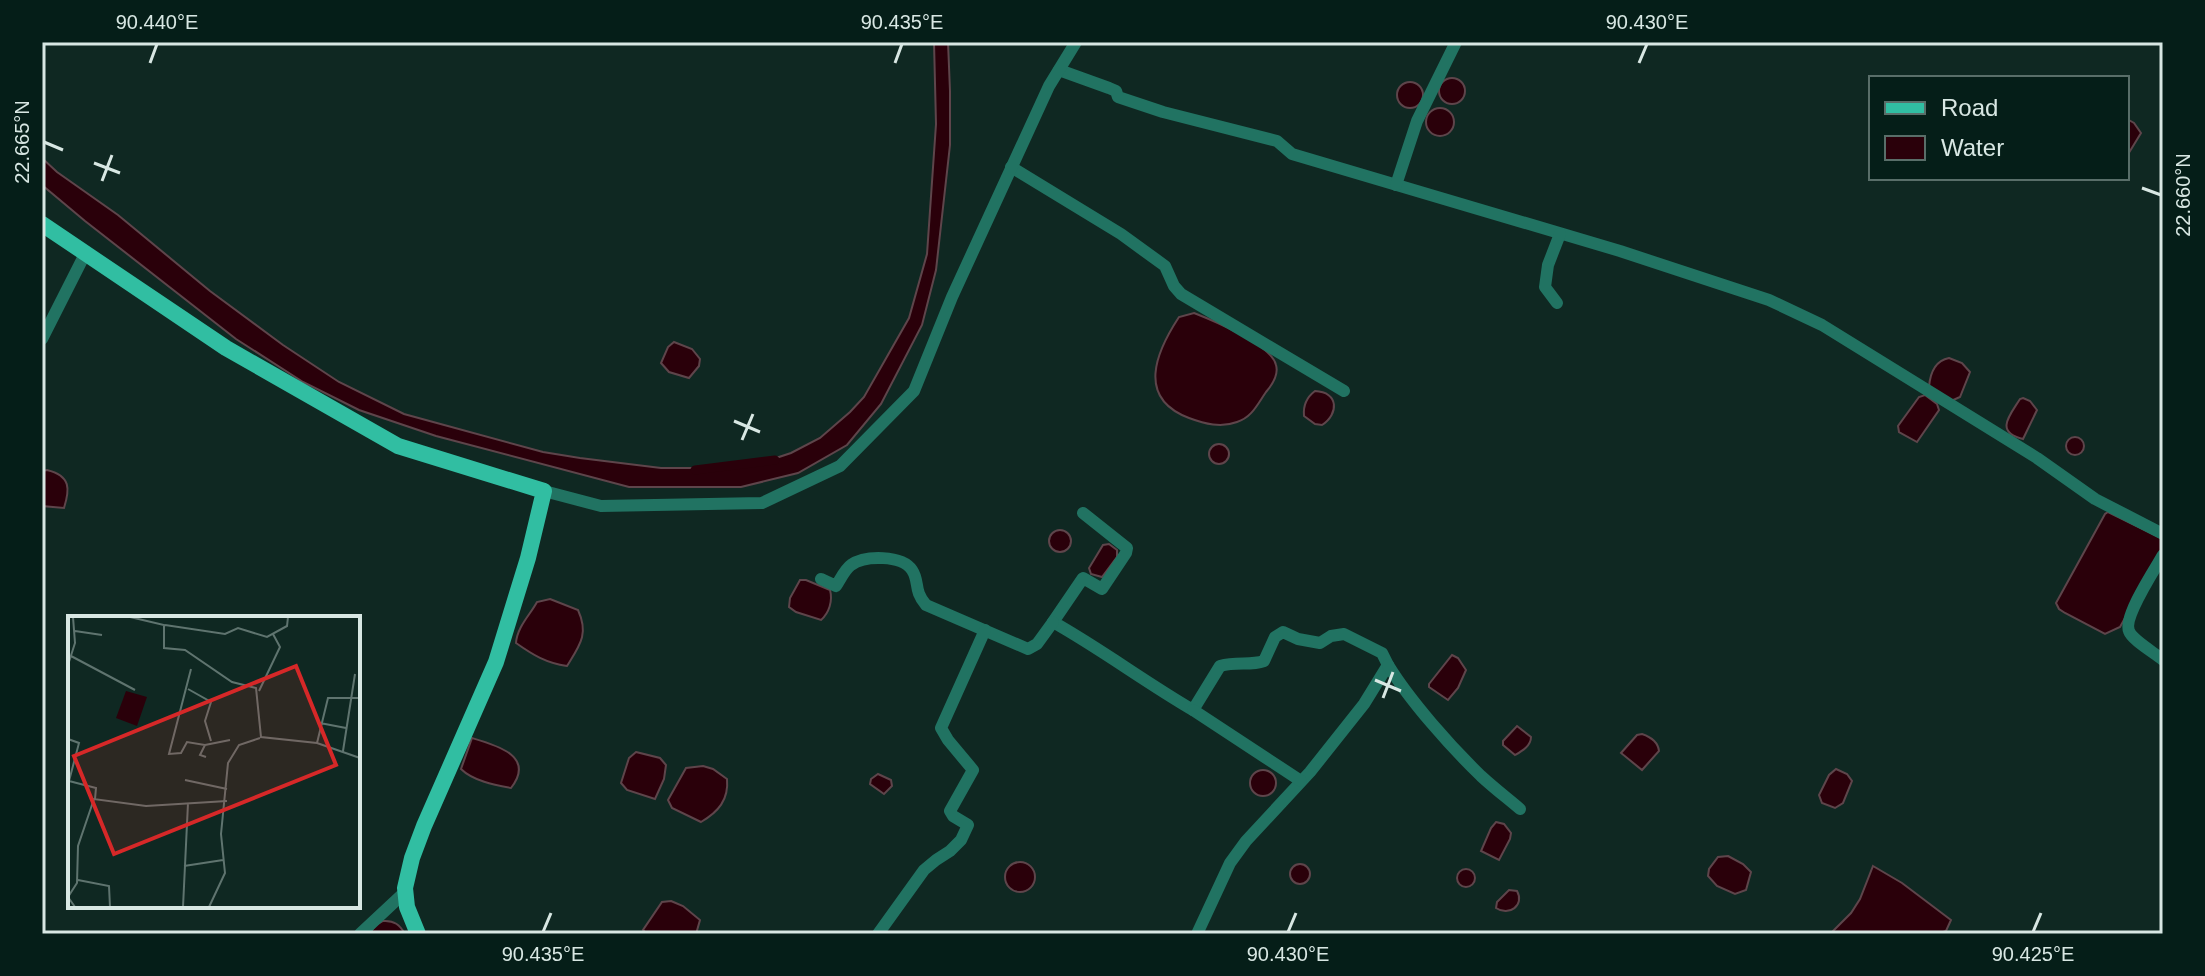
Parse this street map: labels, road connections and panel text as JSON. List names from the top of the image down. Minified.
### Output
{"legend":["Road","Water"],"coordinates":["90.440°E","90.435°E","90.430°E","22.665°N","22.660°N","90.425°E"]}
